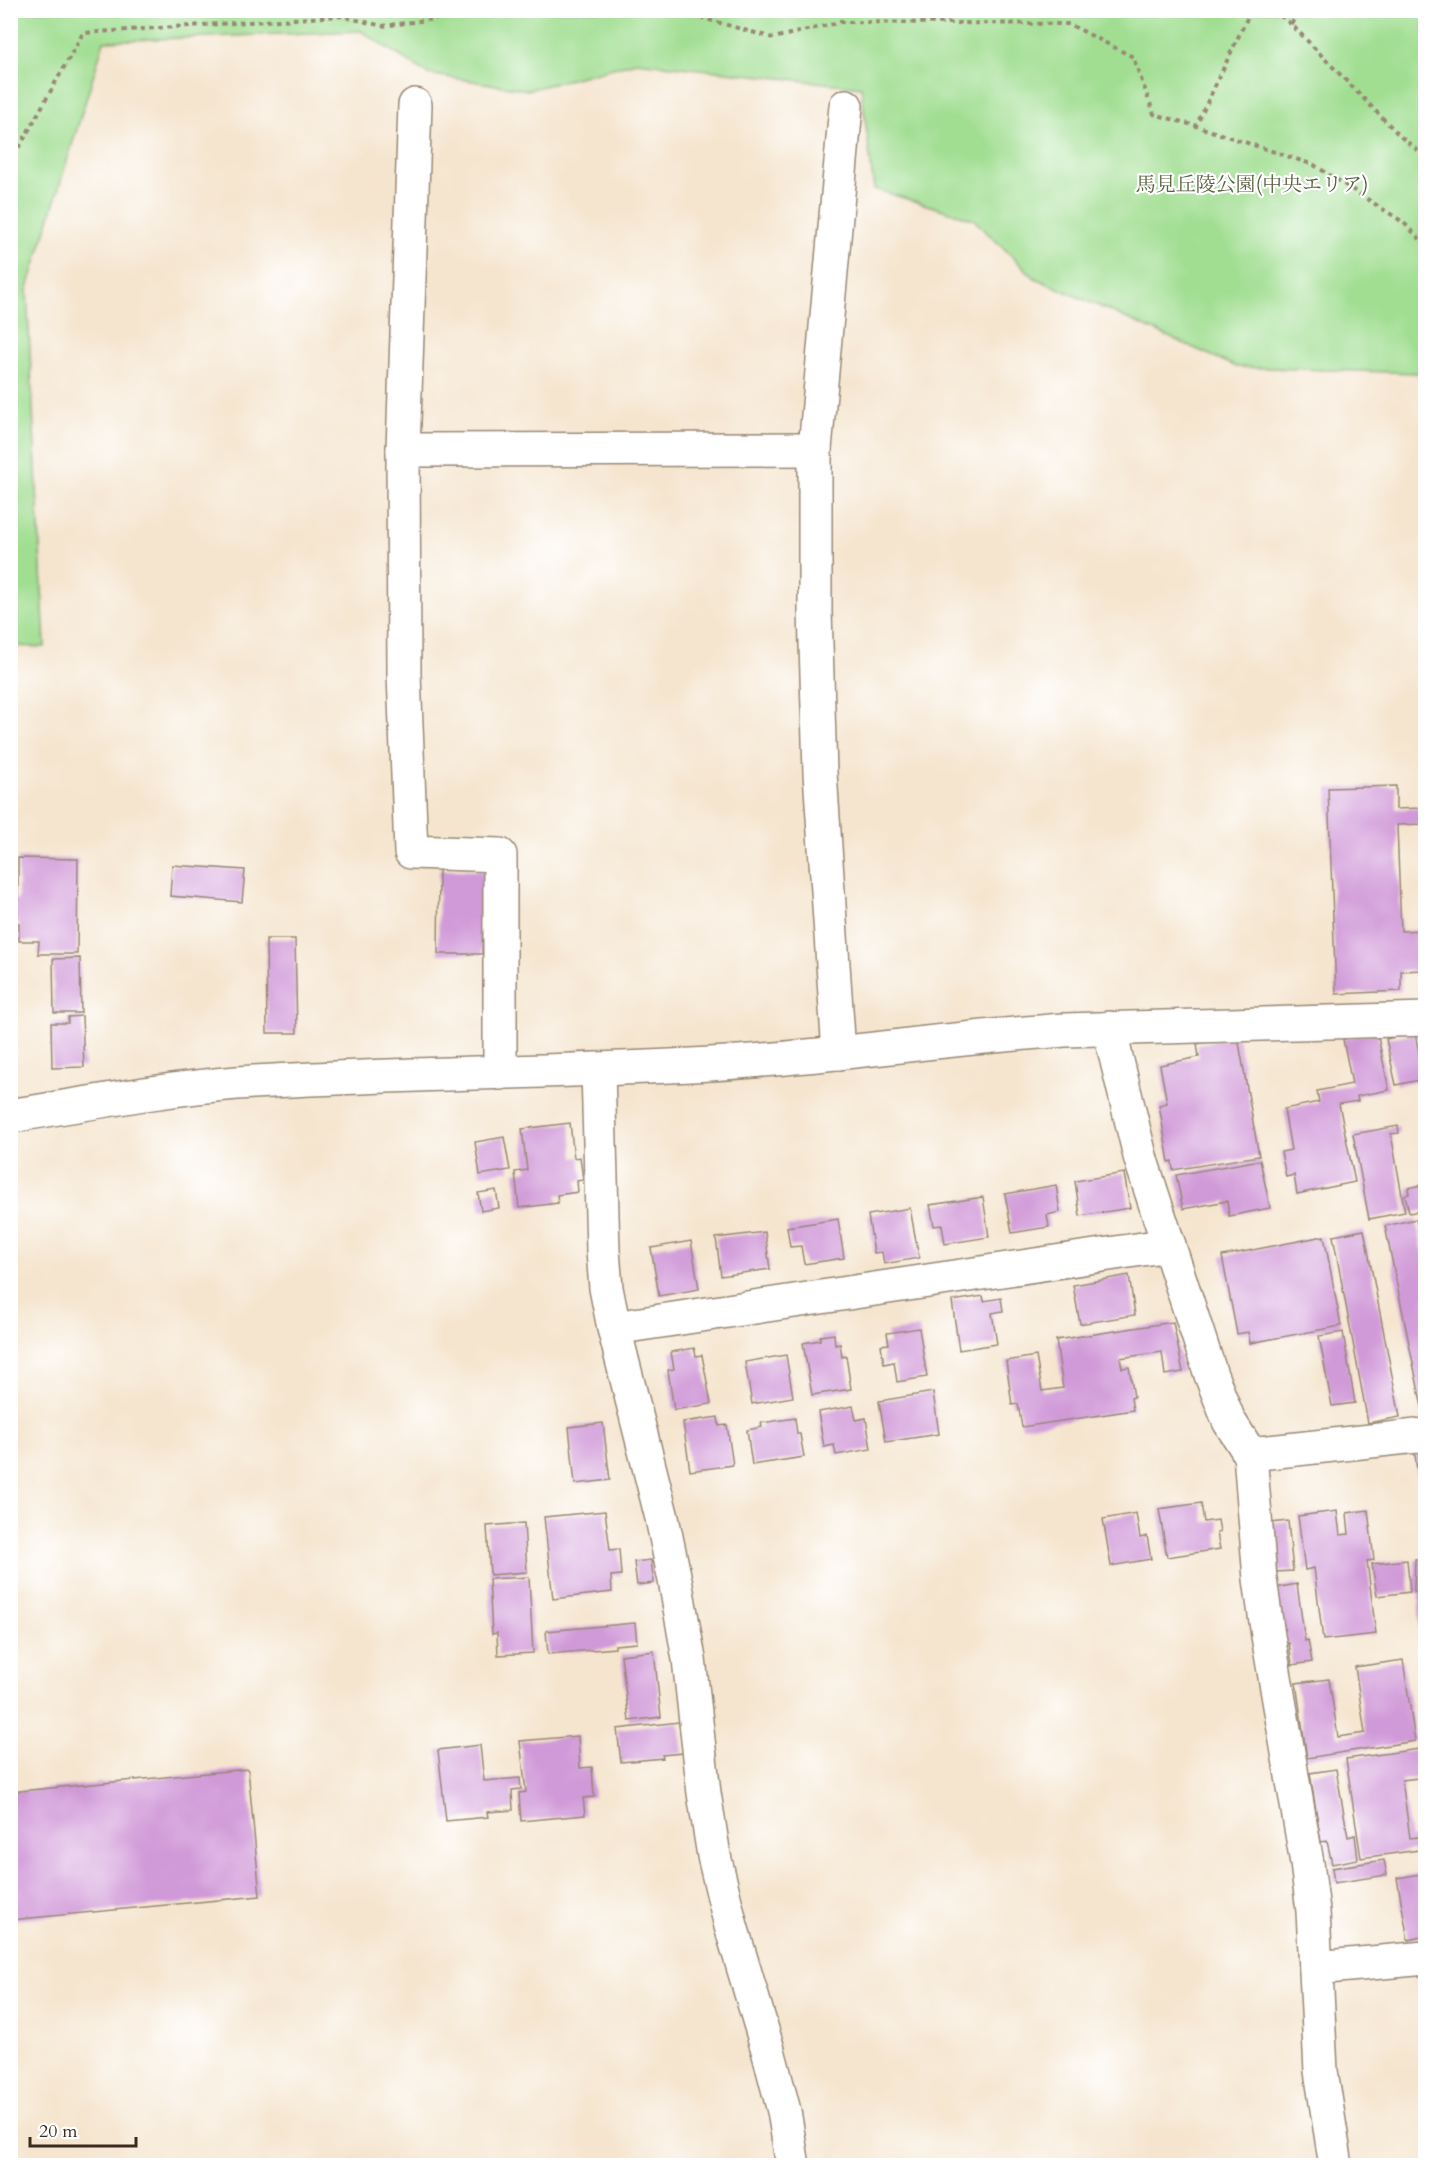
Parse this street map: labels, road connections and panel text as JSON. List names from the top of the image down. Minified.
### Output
{"parks":["馬見丘陵公園(中央エリア)"],"scale_bar":"20 m"}
